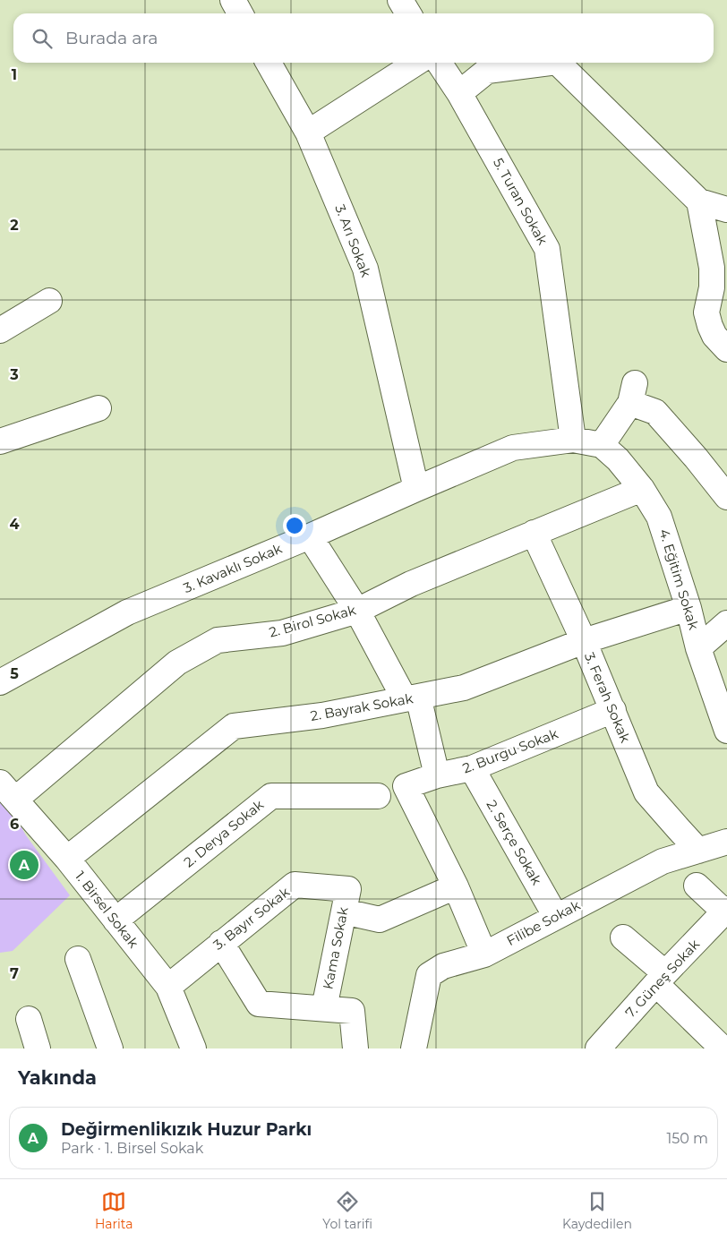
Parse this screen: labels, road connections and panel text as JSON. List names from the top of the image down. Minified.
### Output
{"streets":{"street":["5. Turan Sokak","3. Arı Sokak","3. Kavaklı Sokak","4. Eğitim Sokak","2. Birol Sokak","3. Ferah Sokak","2. Bayrak Sokak","2. Burgu Sokak","2. Derya Sokak","2. Serçe Sokak","1. Birsel Sokak","3. Bayır Sokak","Filibe Sokak","Kama Sokak","7. Güneş Sokak"]},"crossings":[["5. Turan Sokak","3. Kavaklı Sokak"],["3. Arı Sokak","3. Kavaklı Sokak"],["3. Kavaklı Sokak","4. Eğitim Sokak"],["4. Eğitim Sokak","2. Birol Sokak"],["4. Eğitim Sokak","2. Bayrak Sokak"],["2. Birol Sokak","3. Ferah Sokak"],["2. Birol Sokak","1. Birsel Sokak"],["3. Ferah Sokak","2. Bayrak Sokak"],["3. Ferah Sokak","2. Burgu Sokak"],["3. Ferah Sokak","Filibe Sokak"],["2. Bayrak Sokak","1. Birsel Sokak"],["2. Burgu Sokak","2. Serçe Sokak"],["2. Burgu Sokak","3. Bayır Sokak"],["2. Derya Sokak","1. Birsel Sokak"],["2. Serçe Sokak","Filibe Sokak"],["1. Birsel Sokak","3. Bayır Sokak"],["3. Bayır Sokak","Kama Sokak"]],"page":{"search":"Burada ara","pins":"A","heading":"Yakında","list":[{"mark":"A","name":"Değirmenlikızık Huzur Parkı","note":"Park · 1. Birsel Sokak","value":"150 m"}],"nav":["Harita","Yol tarifi","Kaydedilen"]},"grid":{"rows":["1","2","3","4","5","6","7"]}}
